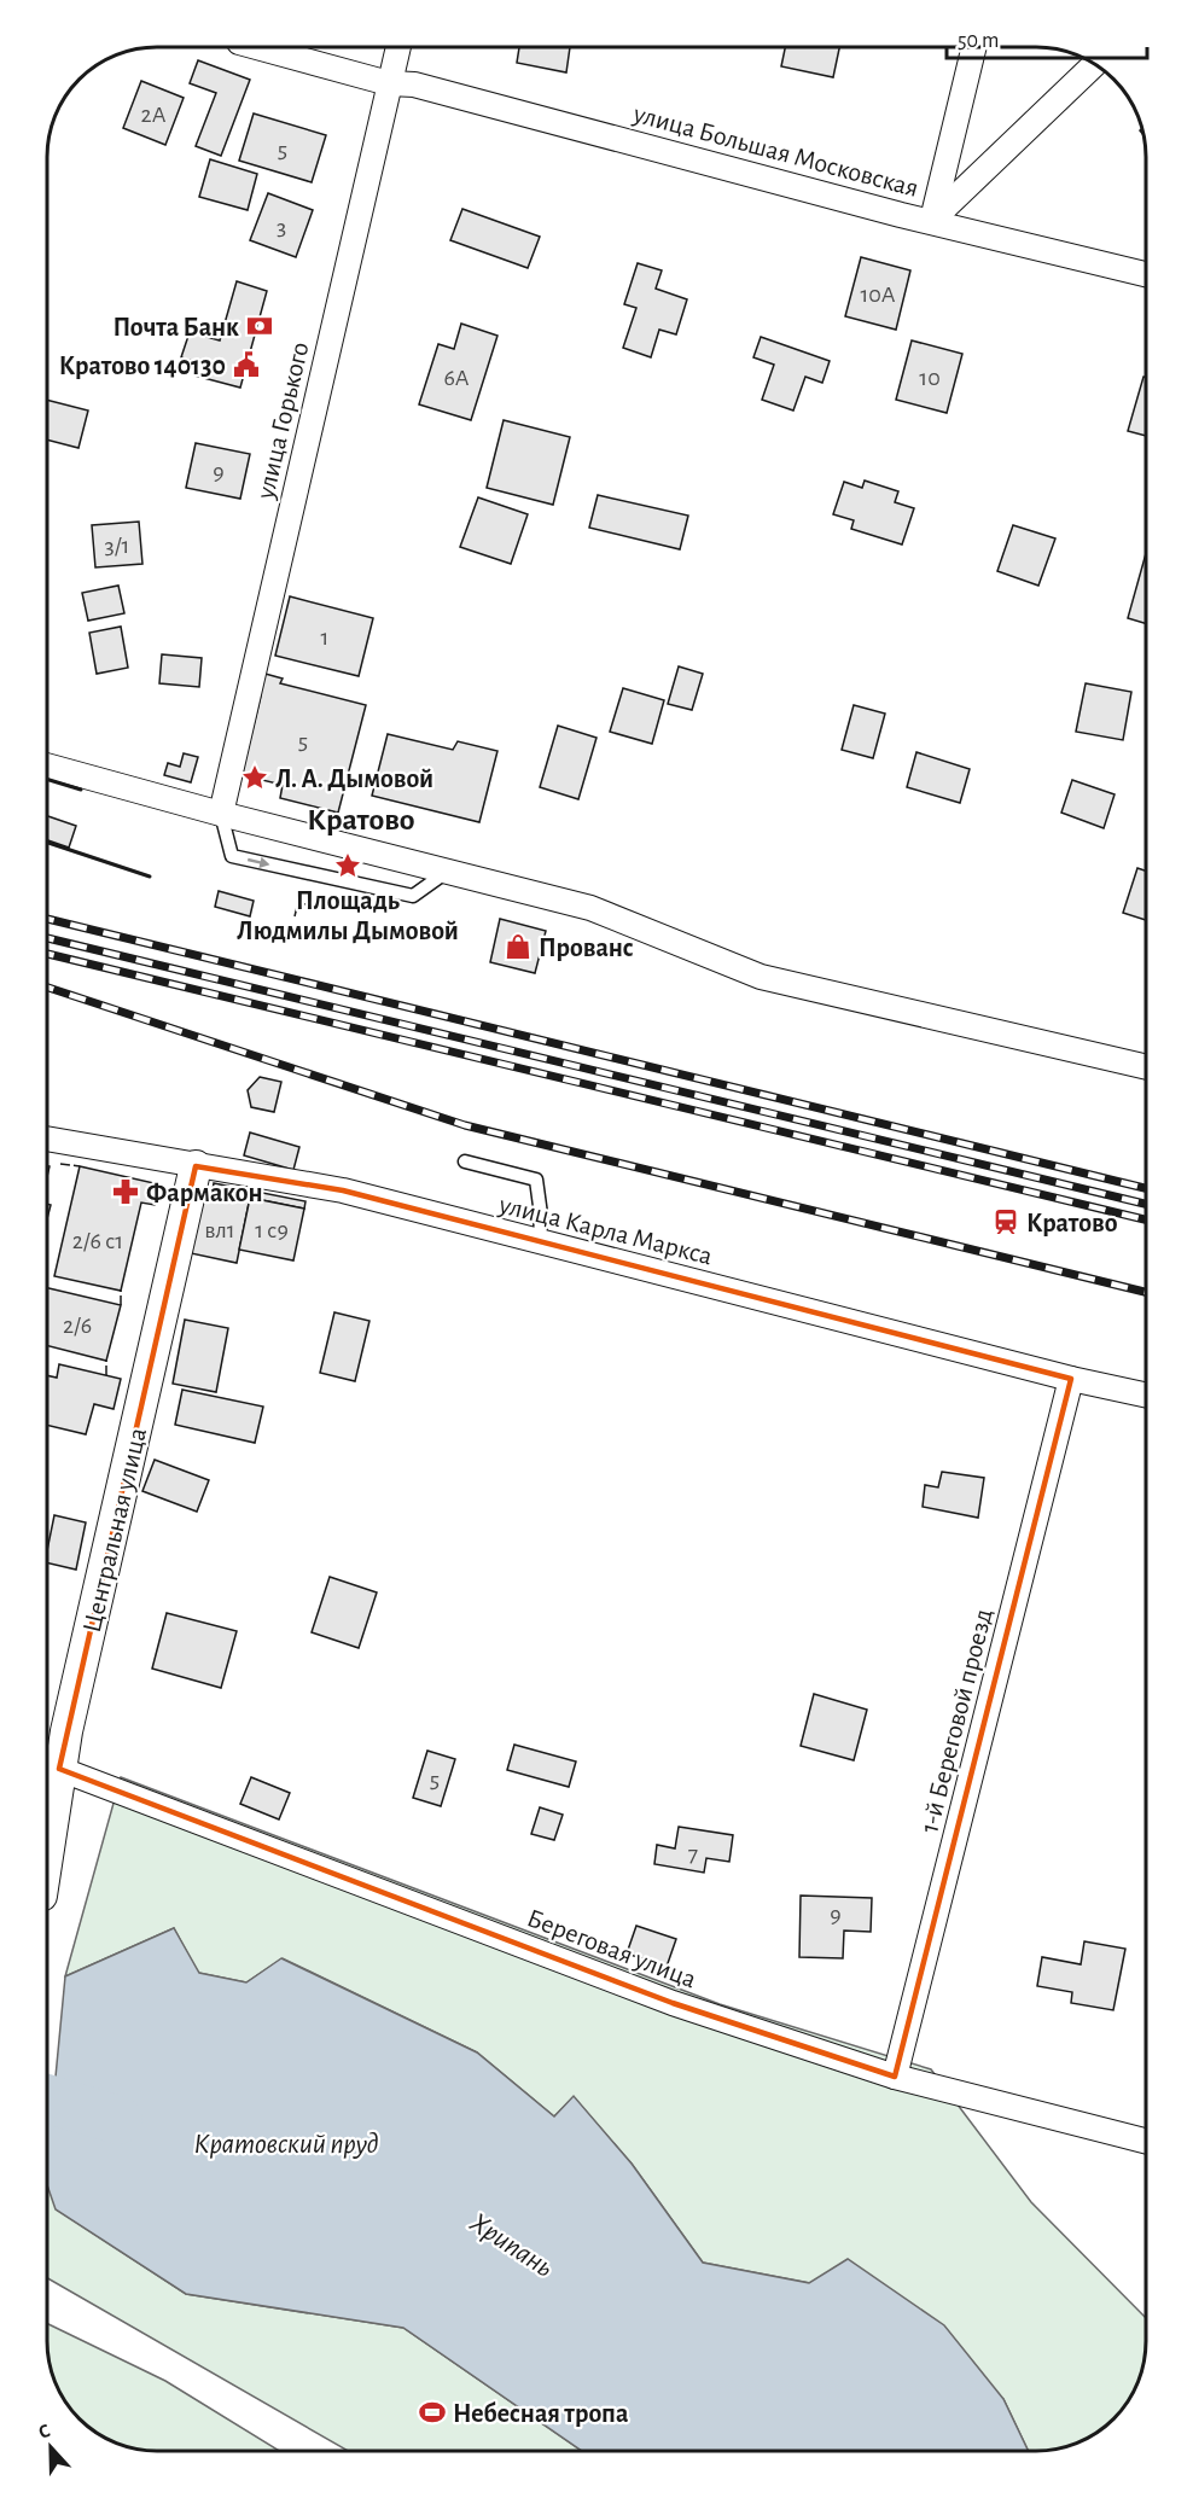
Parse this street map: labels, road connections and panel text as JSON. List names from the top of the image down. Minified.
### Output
{"streets":{"street":["улица Большая Московская","улица Горького","улица Карла Маркса","Центральная улица","1-й Береговой проезд","Береговая улица"]},"crossings":[["улица Большая Московская","улица Горького"],["улица Карла Маркса","Центральная улица"],["улица Карла Маркса","1-й Береговой проезд"],["Центральная улица","Береговая улица"],["1-й Береговой проезд","Береговая улица"]],"districts":["Кратово"],"water":["Кратовский пруд","Хрипань"],"places":{"bank":["Почта Банк"],"public building":["Кратово 140130"],"place":["Л. А. Дымовой","Площадь Людмилы Дымовой"],"shop":["Прованс"],"pharmacy":["Фармакон"],"station":["Кратово"],"sports":["Небесная тропа"]},"house_numbers":["2А","5","3","10А","6А","10","9","3/1","1","5","вл1","1 с9","2/6 с1","2/6","5","7","9"],"scale_bar":"50 m","north":"top"}
